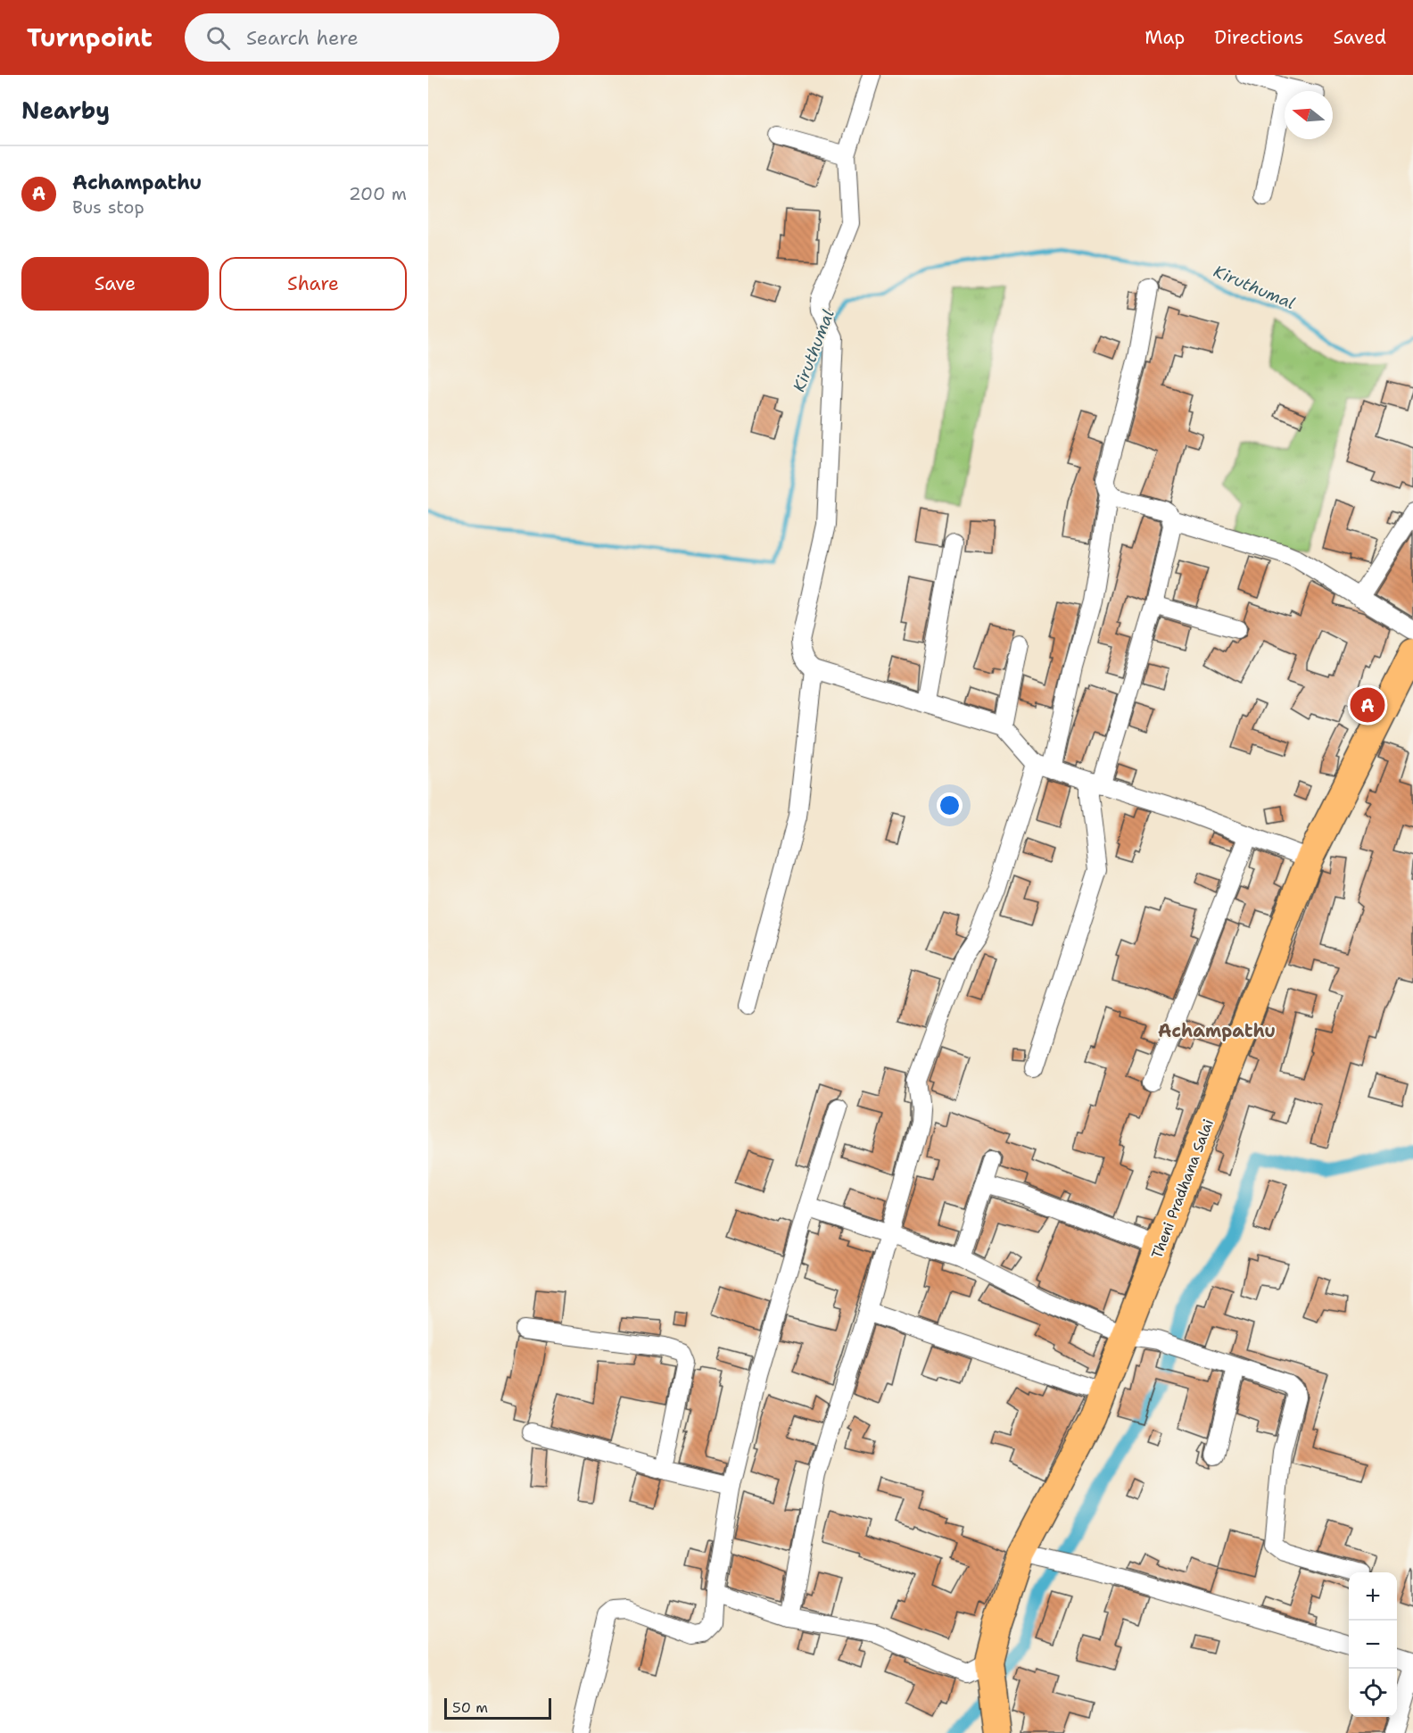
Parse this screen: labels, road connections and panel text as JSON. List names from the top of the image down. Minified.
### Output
{"streets":{"main road":["Theni Pradhana Salai"]},"districts":["Achampathu"],"water":["Kiruthumal"],"scale_bar":"50 m","north":"left","page":{"header":"Turnpoint","search":"Search here","nav":["Map","Directions","Saved"],"heading":"Nearby","list":[{"mark":"A","name":"Achampathu","note":"Bus stop","value":"200 m"}],"buttons":["Save","Share"],"pins":"A","map_buttons":["+","−"],"scale":"50 m"}}
